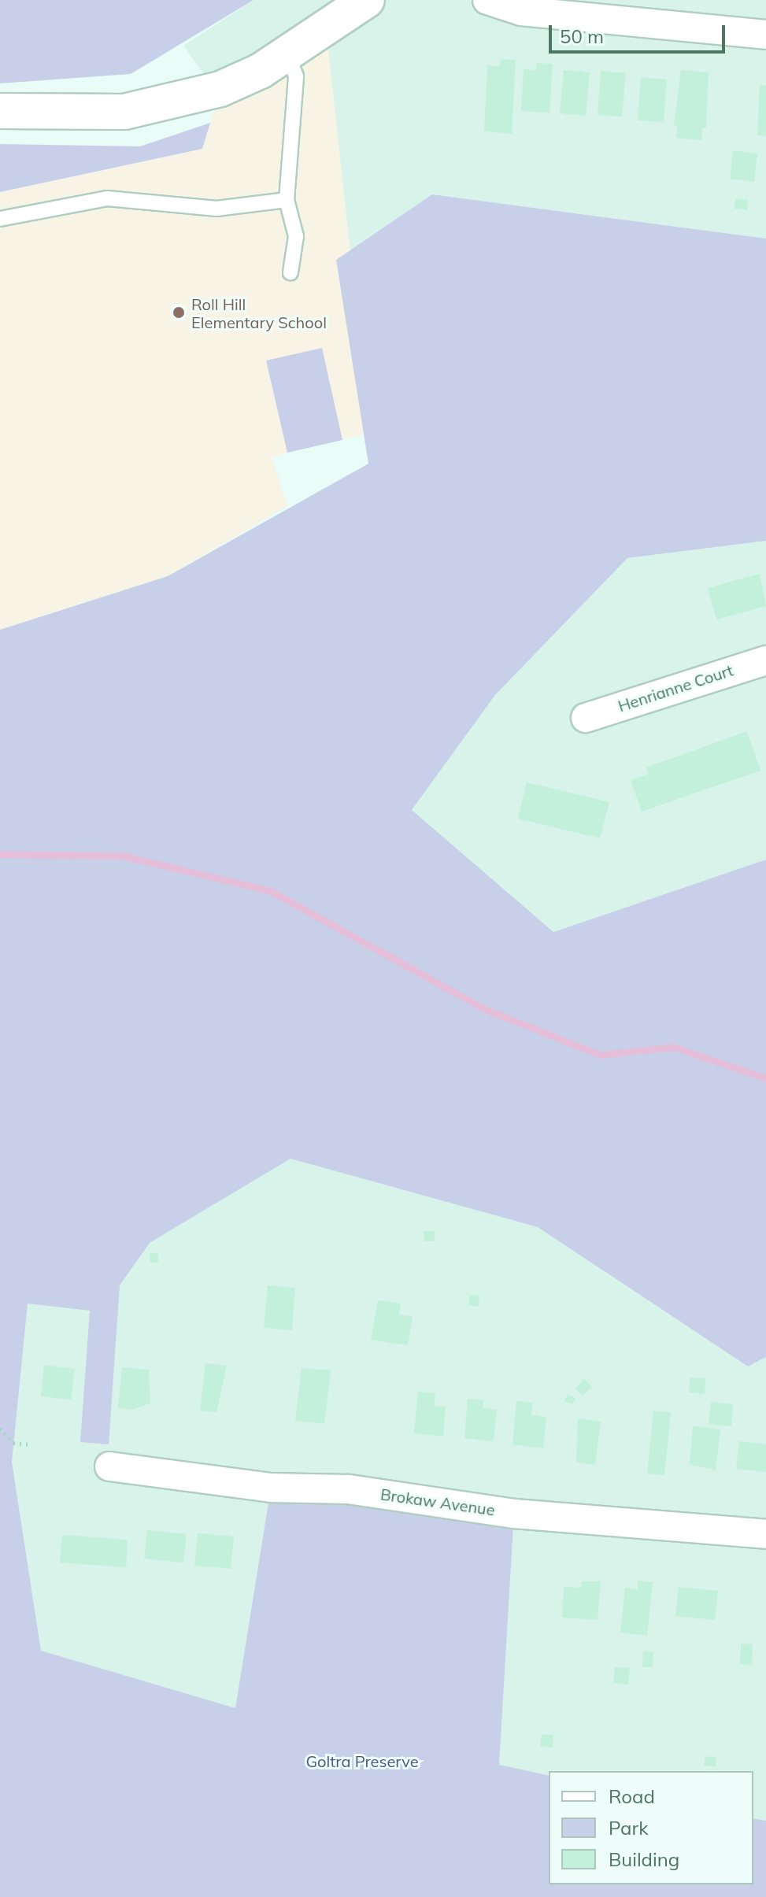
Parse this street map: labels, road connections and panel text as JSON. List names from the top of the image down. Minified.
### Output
{"streets":{"street":["Henrianne Court","Brokaw Avenue"]},"parks":["Goltra Preserve"],"places":["Roll Hill Elementary School"],"legend":["Road","Park","Building"],"scale_bar":"50 m"}
